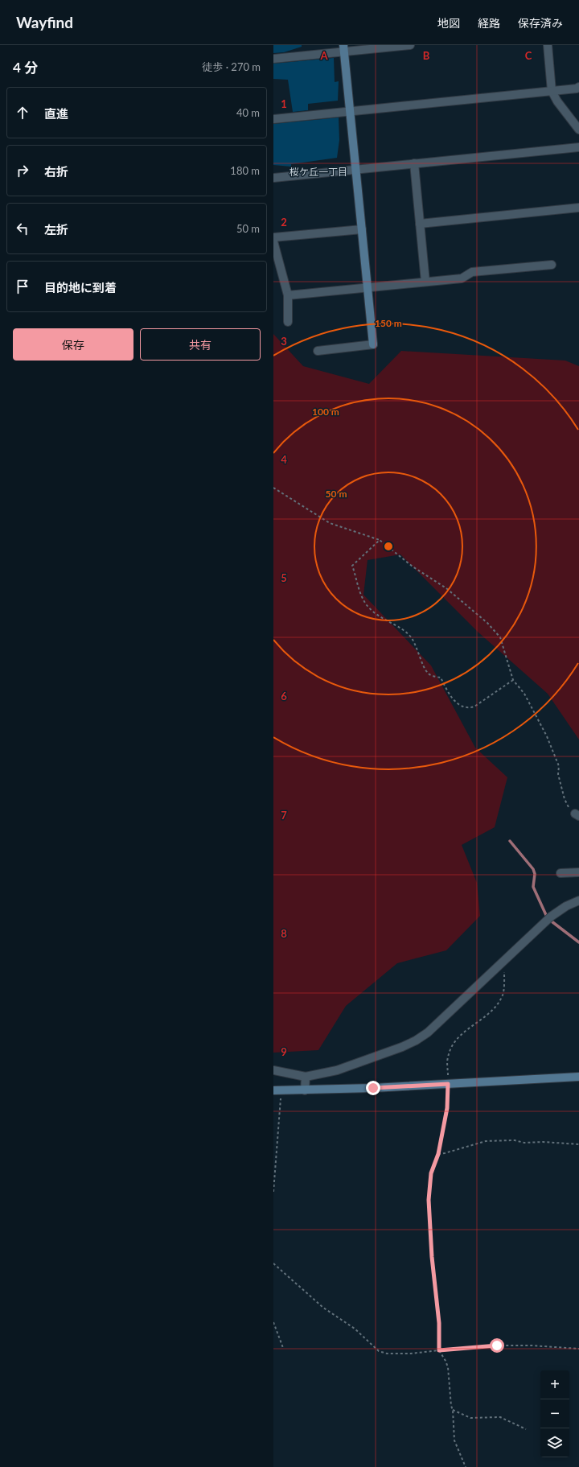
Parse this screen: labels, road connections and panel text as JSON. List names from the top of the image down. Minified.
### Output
{"districts":["桜ケ丘一丁目"],"page":{"header":"Wayfind","nav":["地図","経路","保存済み"],"heading":["4 分","徒歩 · 270 m"],"list":[["直進","40 m"],["右折","180 m"],["左折","50 m"],"目的地に到着"],"buttons":["保存","共有"],"map_buttons":["+","−"]},"grid":{"columns":["A","B","C"],"rows":["1","2","3","4","5","6","7","8","9"]},"rings":["150 m","100 m","50 m"]}
